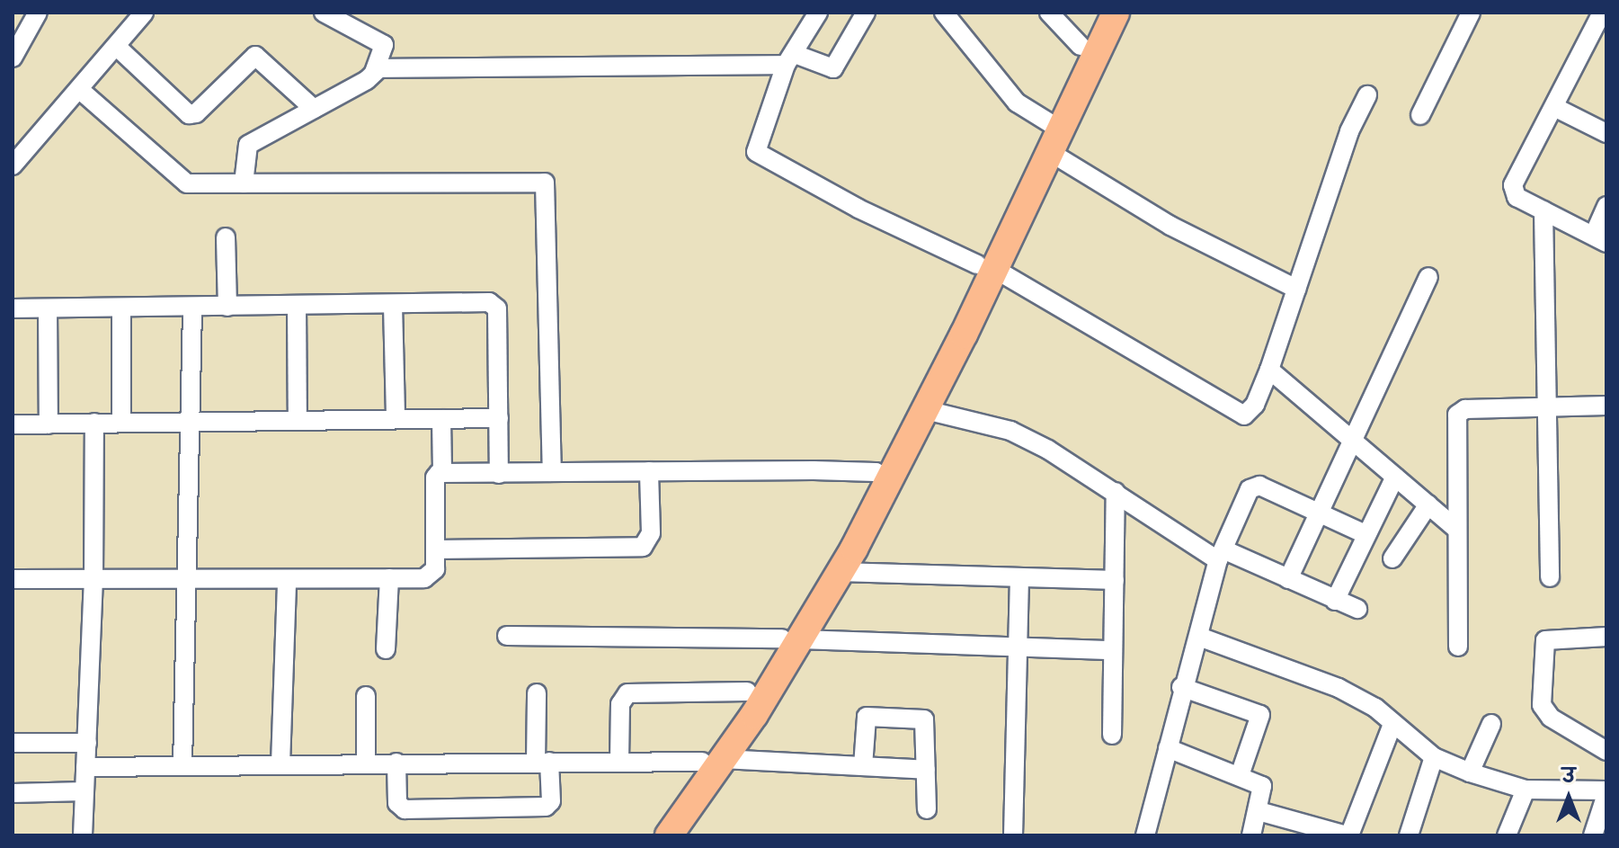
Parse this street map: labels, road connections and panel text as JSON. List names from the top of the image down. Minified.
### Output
{"north":"top"}
